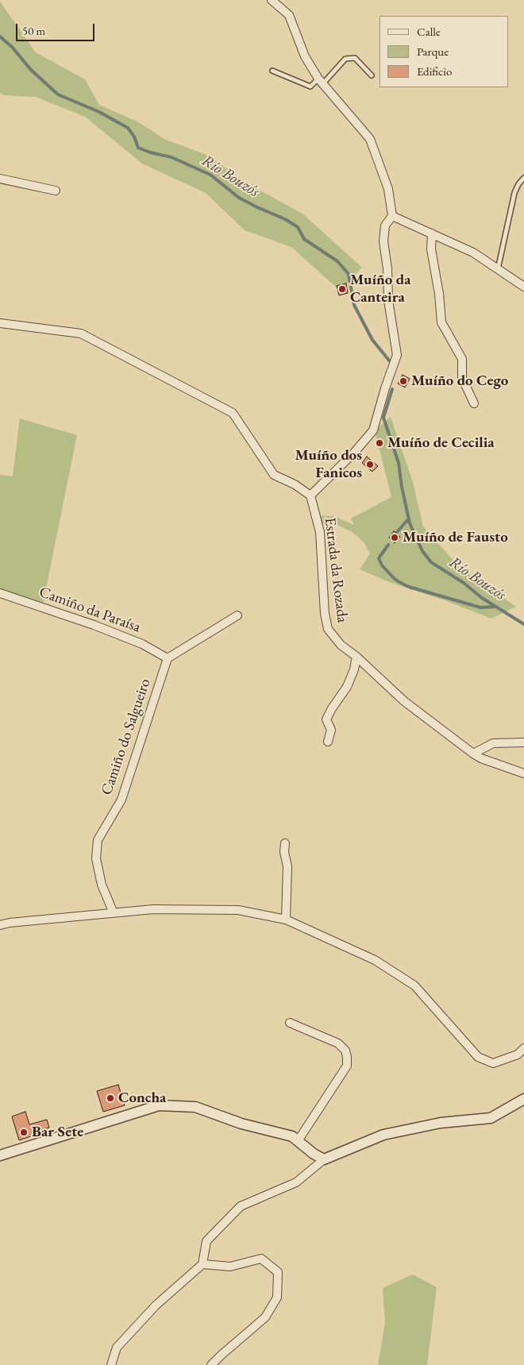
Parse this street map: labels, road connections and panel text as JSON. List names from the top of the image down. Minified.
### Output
{"streets":{"street":["Estrada da Rozada","Camiño da Paraísa","Camiño do Salgueiro"]},"crossings":[["Camiño da Paraísa","Camiño do Salgueiro"]],"water":["Río Bouzós"],"places":["Muíño da Canteira","Muíño do Cego","Muíño de Cecilia","Muíño dos Fanicos","Muíño de Fausto","Concha","Bar Sete"],"legend":["Calle","Parque","Edificio"],"scale_bar":"50 m"}
